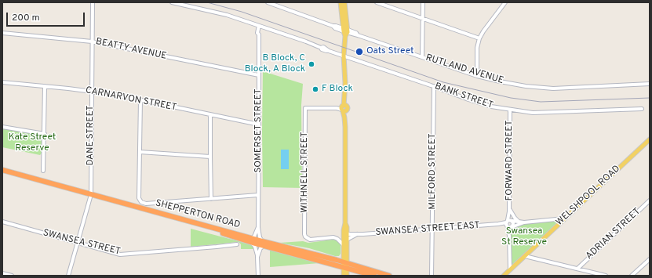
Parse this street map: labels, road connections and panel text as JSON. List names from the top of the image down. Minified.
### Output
{"streets":{"highway":["SHEPPERTON ROAD"],"main road":["WELSHPOOL ROAD"],"street":["BEATTY AVENUE","RUTLAND AVENUE","BANK STREET","CARNARVON STREET","SOMERSET STREET","DANE STREET","FORWARD STREET","MILFORD STREET","WITHNELL STREET","SWANSEA STREET EAST","ADRIAN STREET","SWANSEA STREET"]},"crossings":[["BEATTY AVENUE","SOMERSET STREET"],["BEATTY AVENUE","DANE STREET"],["BANK STREET","SOMERSET STREET"],["BANK STREET","FORWARD STREET"],["BANK STREET","MILFORD STREET"],["CARNARVON STREET","SOMERSET STREET"],["CARNARVON STREET","DANE STREET"],["SOMERSET STREET","SHEPPERTON ROAD"],["DANE STREET","SHEPPERTON ROAD"],["DANE STREET","SWANSEA STREET"],["FORWARD STREET","SWANSEA STREET EAST"],["MILFORD STREET","SWANSEA STREET EAST"],["WELSHPOOL ROAD","SWANSEA STREET EAST"]],"parks":["Kate Street Reserve","Swansea St Reserve"],"places":["Oats Street","B Block, C Block, A Block","F Block"],"scale_bar":"200 m"}
